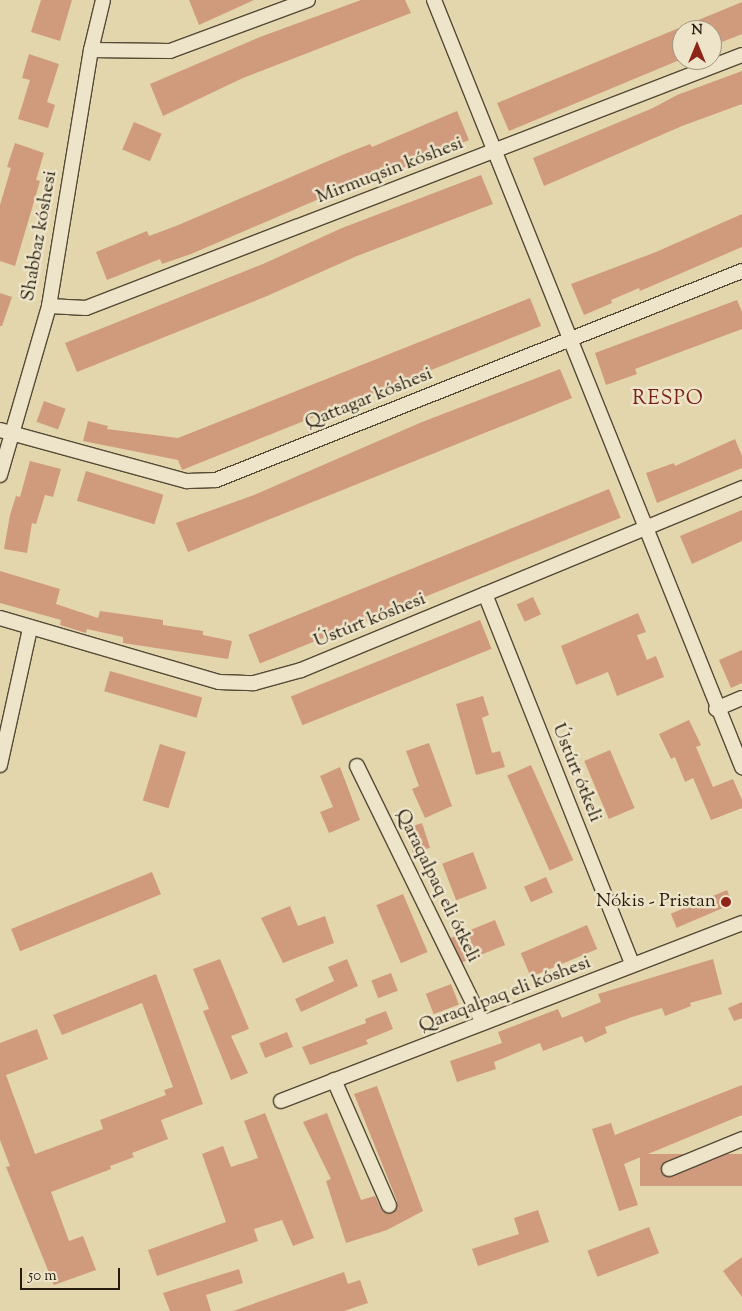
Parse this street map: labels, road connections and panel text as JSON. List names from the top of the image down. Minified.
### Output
{"streets":{"street":["Mirmuqsin kóshesi","Shabbaz kóshesi","Qattagar kóshesi","Ústúrt kóshesi","Ústúrt ótkeli","Qaraqalpaq eli ótkeli","Qaraqalpaq eli kóshesi"]},"crossings":[["Mirmuqsin kóshesi","Shabbaz kóshesi"],["Shabbaz kóshesi","Qattagar kóshesi"],["Ústúrt kóshesi","Ústúrt ótkeli"],["Ústúrt ótkeli","Qaraqalpaq eli kóshesi"],["Qaraqalpaq eli ótkeli","Qaraqalpaq eli kóshesi"]],"districts":["RESPO"],"places":["Nókis - Pristan"],"scale_bar":"50 m","north":"top"}
